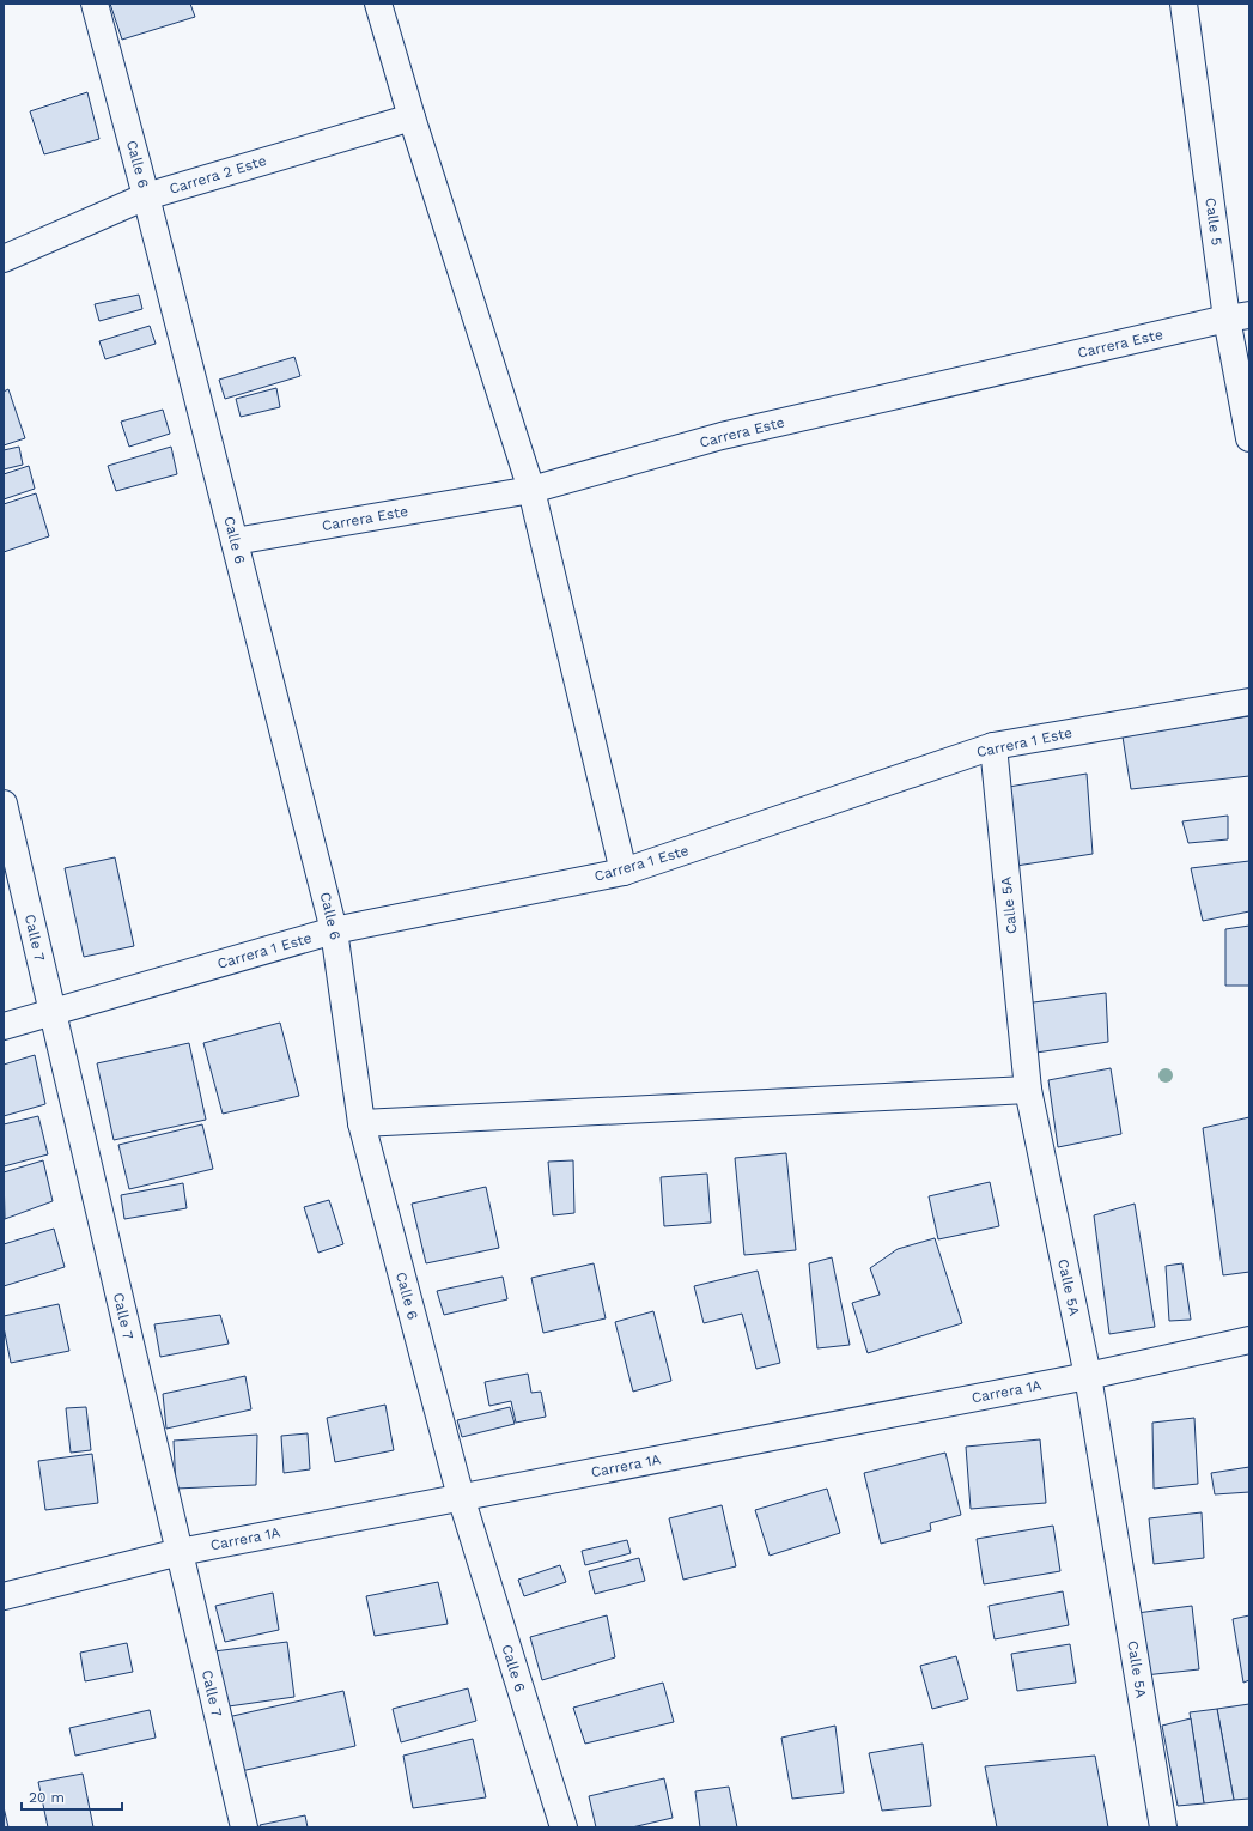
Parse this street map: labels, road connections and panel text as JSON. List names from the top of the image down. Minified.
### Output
{"streets":{"street":["Calle 6","Carrera 2 Este","Calle 5","Carrera Este","Carrera 1 Este","Calle 5A","Calle 7","Carrera 1A"]},"crossings":[["Calle 6","Carrera 2 Este"],["Calle 6","Carrera Este"],["Calle 6","Carrera 1 Este"],["Calle 6","Carrera 1A"],["Calle 5","Carrera Este"],["Carrera 1 Este","Calle 5A"],["Carrera 1 Este","Calle 7"],["Calle 5A","Carrera 1A"],["Calle 7","Carrera 1A"]],"scale_bar":"20 m"}
